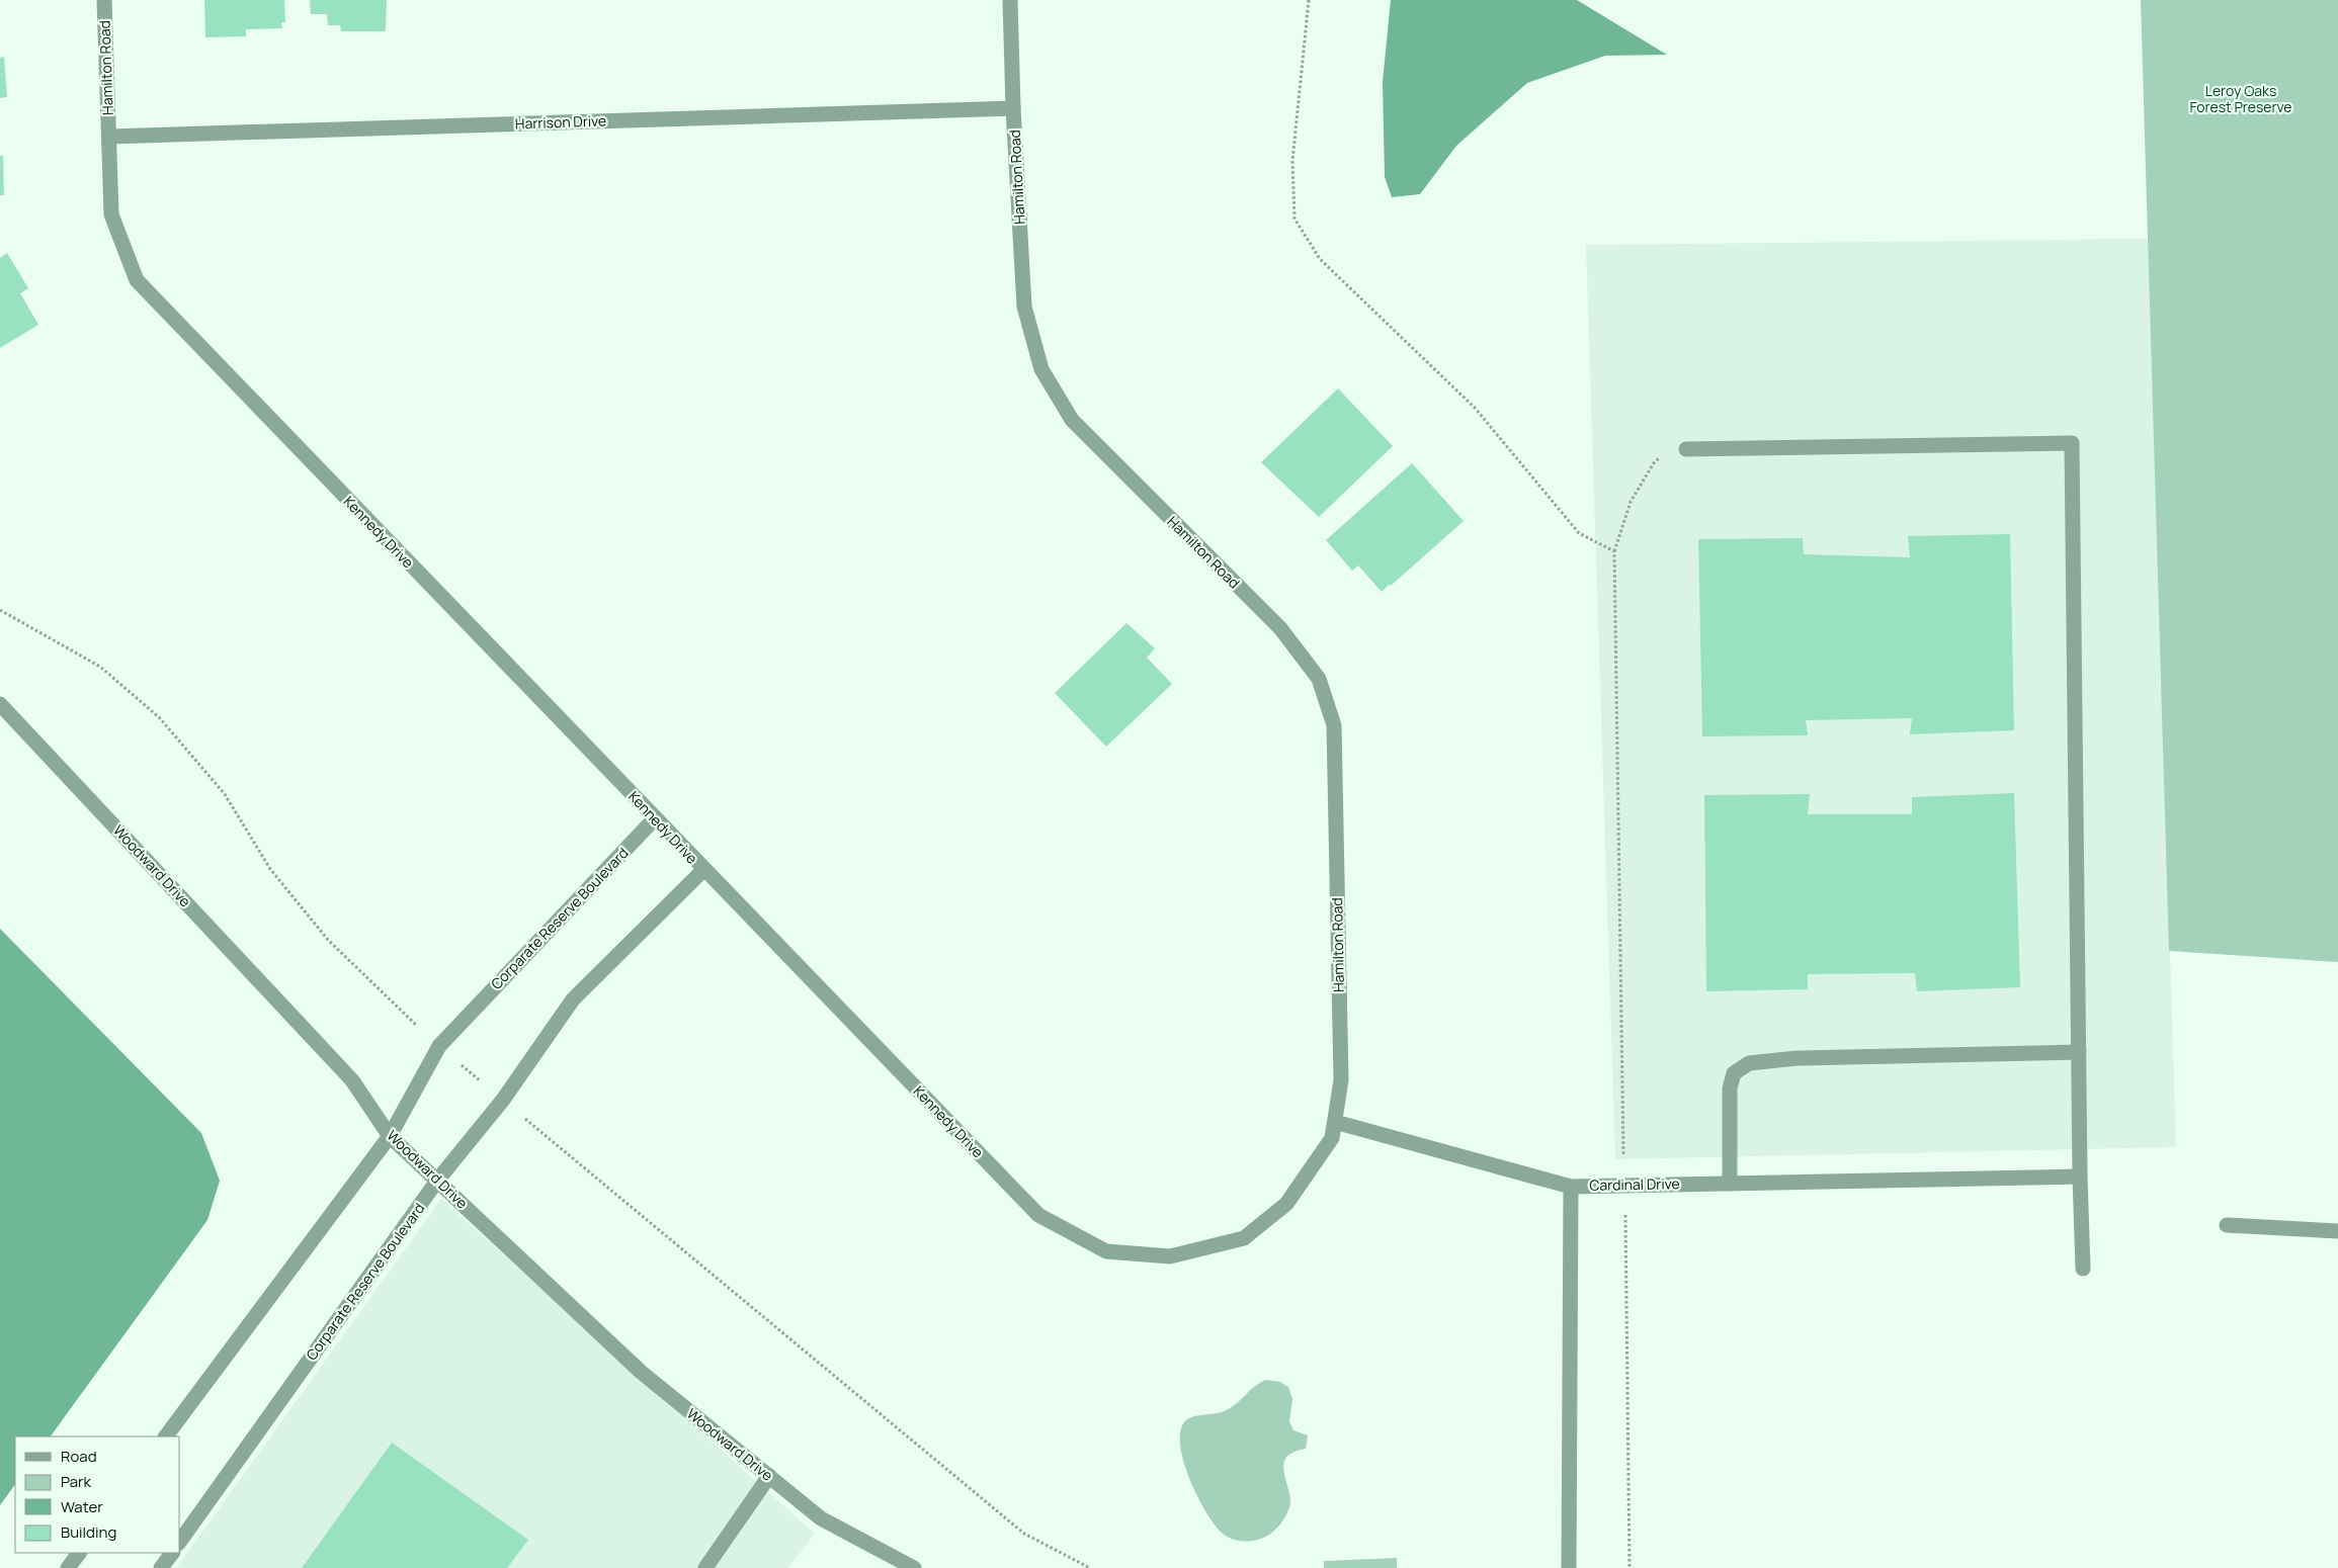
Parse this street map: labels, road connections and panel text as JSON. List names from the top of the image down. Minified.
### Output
{"streets":{"street":["Hamilton Road","Harrison Drive","Kennedy Drive","Woodward Drive","Corparate Reserve Boulevard","Cardinal Drive"]},"crossings":[["Hamilton Road","Harrison Drive"],["Hamilton Road","Kennedy Drive"],["Harrison Drive","Kennedy Drive"],["Kennedy Drive","Corparate Reserve Boulevard"],["Woodward Drive","Corparate Reserve Boulevard"]],"parks":["Leroy Oaks Forest Preserve"],"legend":["Road","Park","Water","Building"]}
